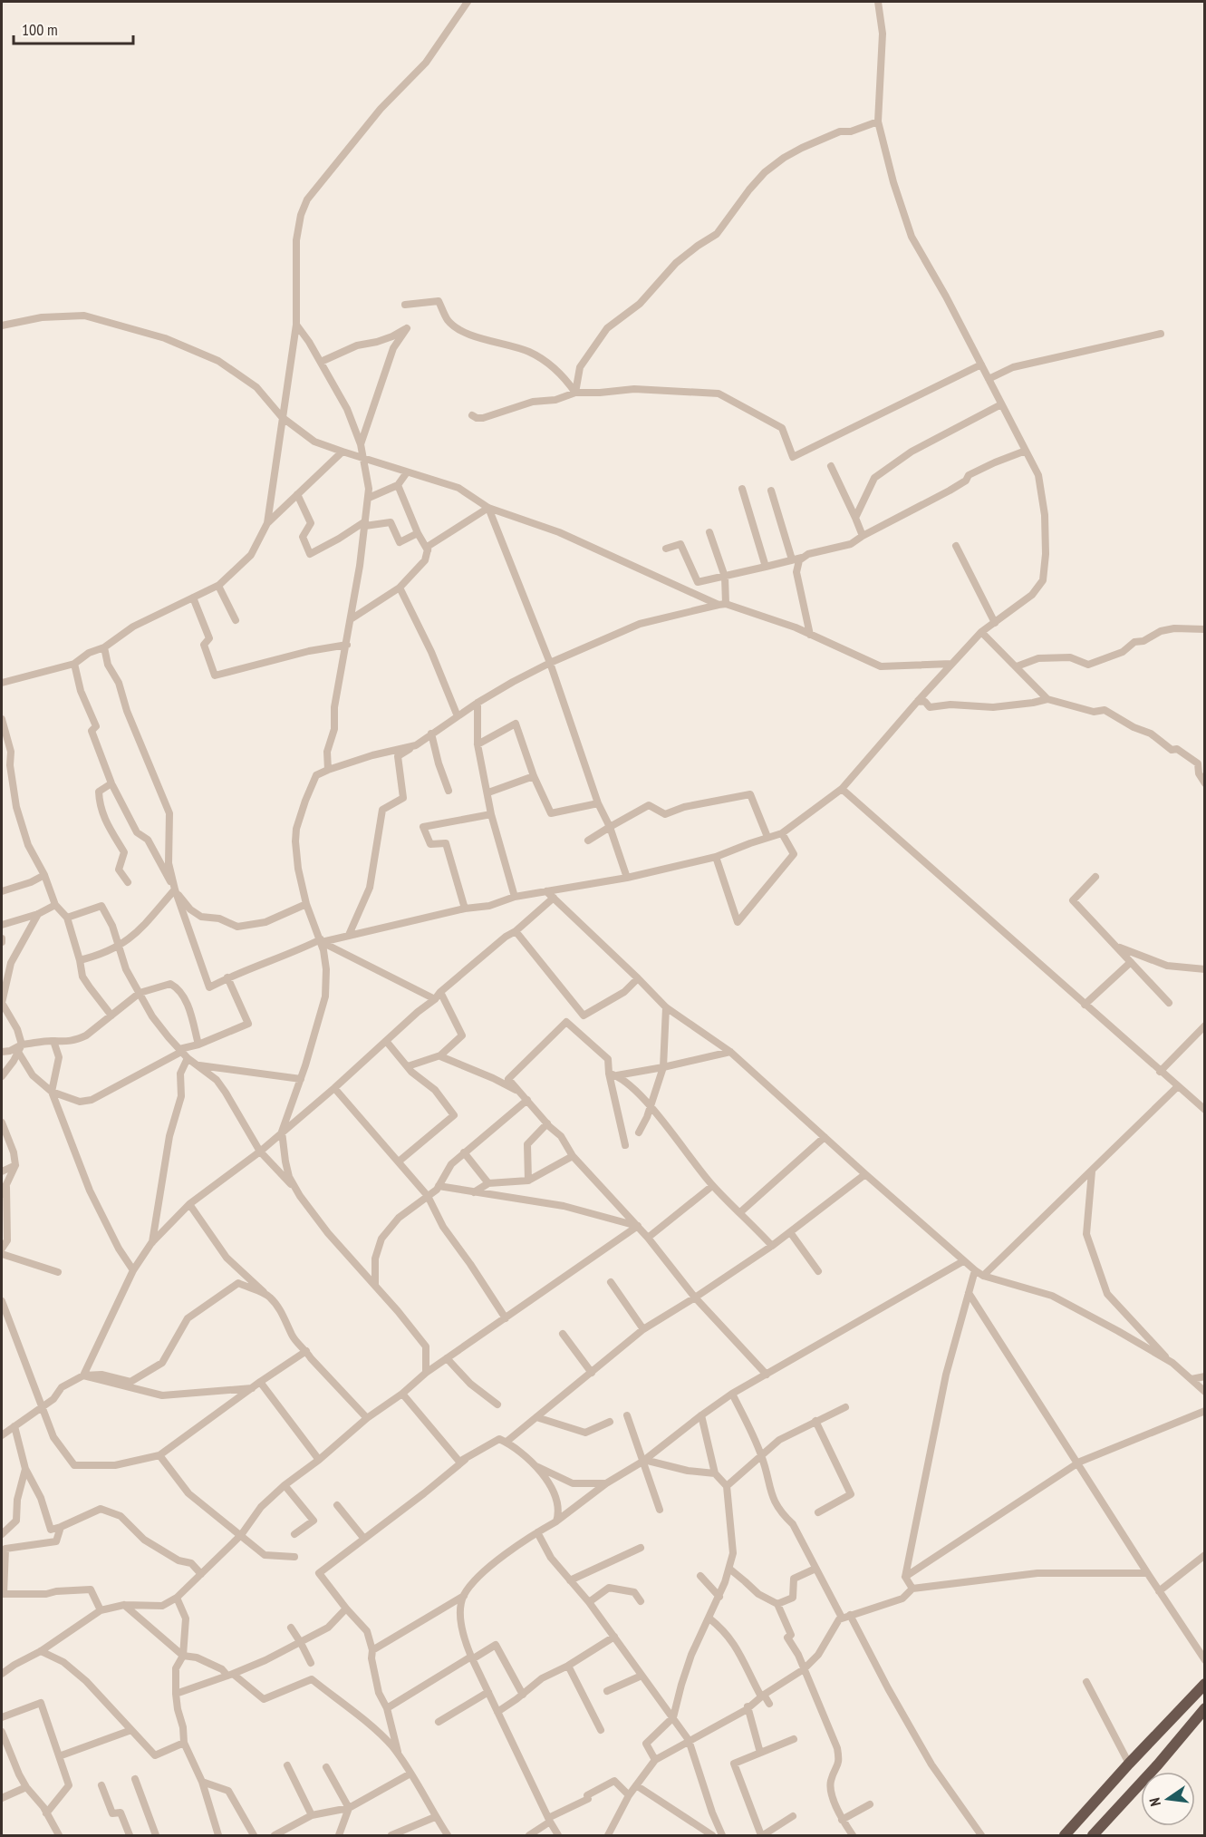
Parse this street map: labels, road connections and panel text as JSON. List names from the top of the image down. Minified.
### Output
{"scale_bar":"100 m","north":"left"}
